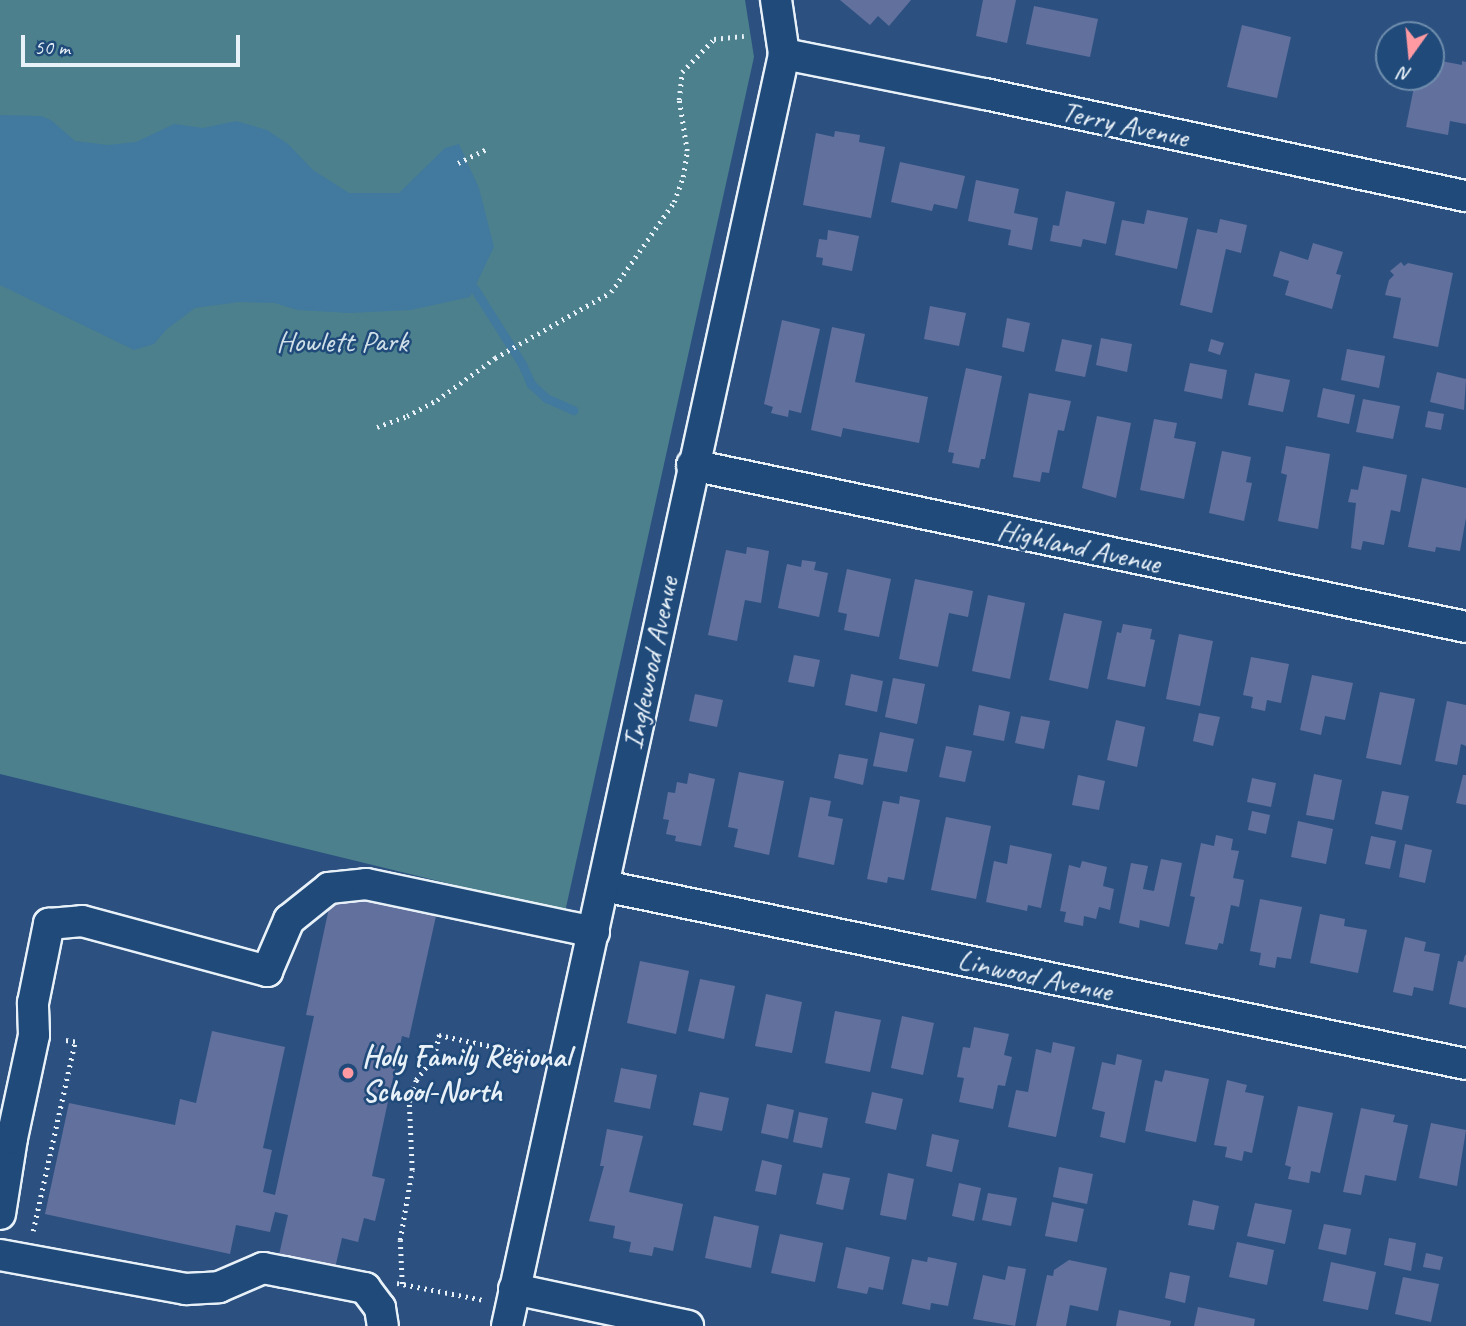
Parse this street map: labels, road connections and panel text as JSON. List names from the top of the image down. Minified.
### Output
{"streets":{"street":["Terry Avenue","Highland Avenue","Inglewood Avenue","Linwood Avenue"]},"crossings":[["Terry Avenue","Inglewood Avenue"],["Highland Avenue","Inglewood Avenue"],["Inglewood Avenue","Linwood Avenue"]],"parks":["Howlett Park"],"places":["Holy Family Regional School-North"],"scale_bar":"50 m","north":"bottom"}
